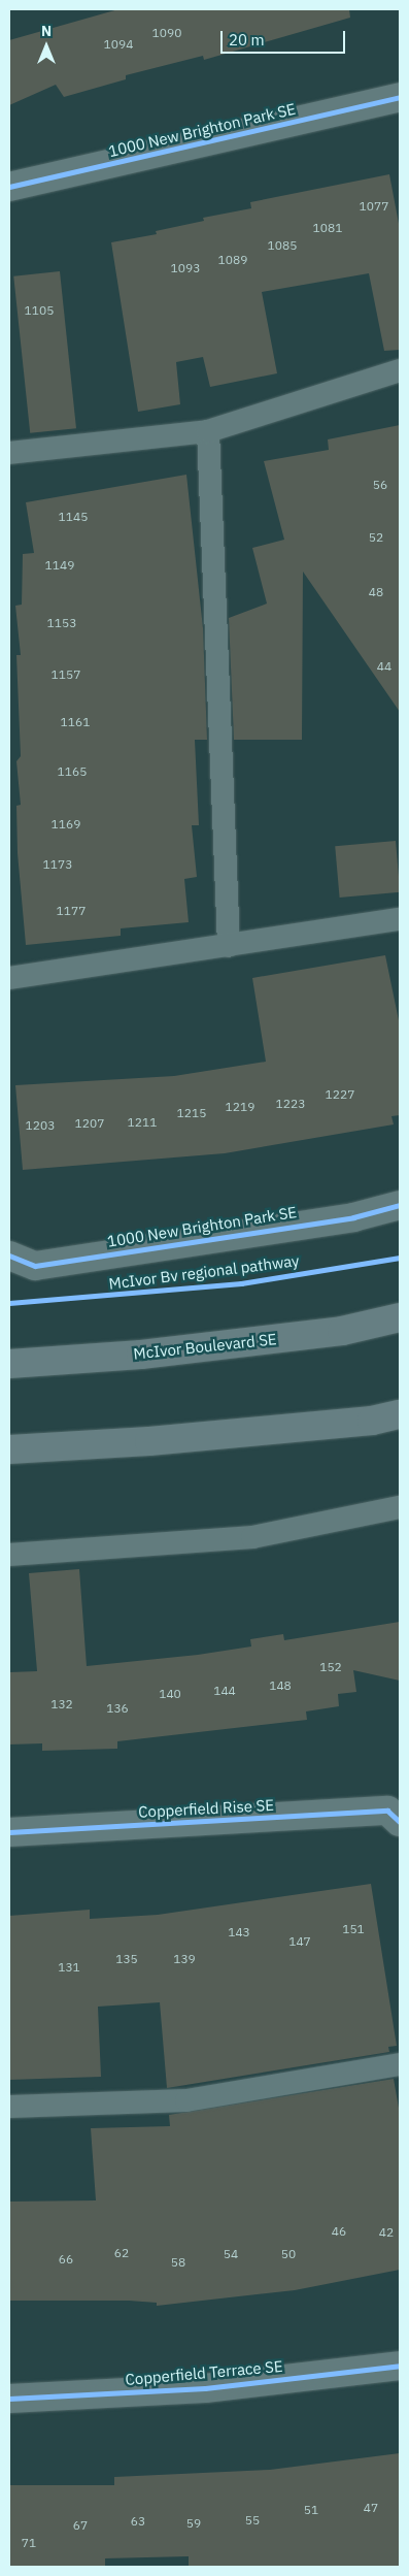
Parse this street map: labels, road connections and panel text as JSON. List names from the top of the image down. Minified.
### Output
{"streets":{"main road":["McIvor Boulevard SE"],"street":["1000 New Brighton Park SE","Copperfield Rise SE","Copperfield Terrace SE"],"cycle path":["McIvor Bv regional pathway"]},"house_numbers":["1090","1094","1077","1081","1085","1089","1093","1105","56","1145","52","1149","48","1153","44","1157","1161","1165","1169","1173","1177","1227","1223","1219","1215","1211","1207","1203","152","148","144","140","132","136","151","143","147","135","139","131","46","42","62","54","50","66","58","47","51","55","63","59","67","71"],"scale_bar":"20 m","north":"top"}
